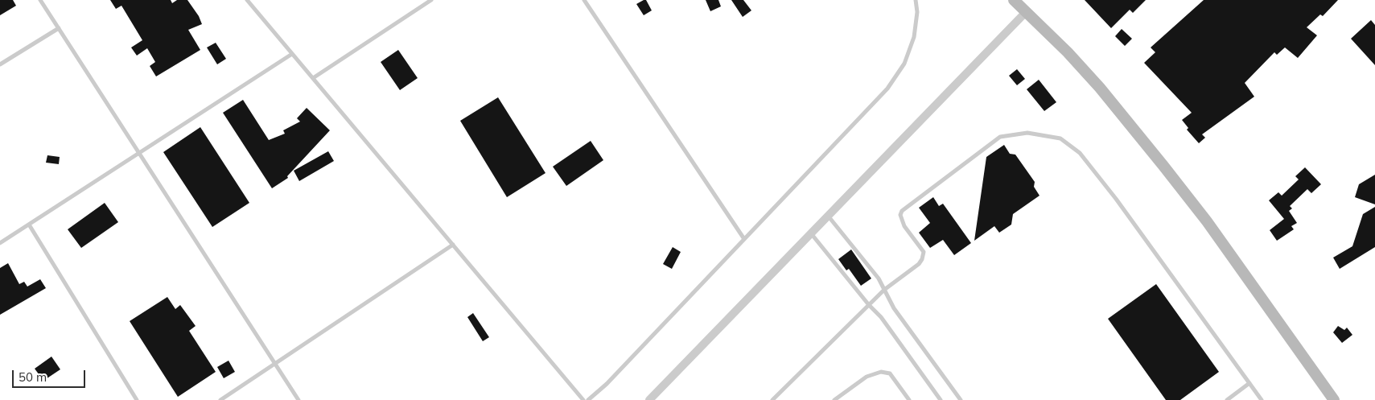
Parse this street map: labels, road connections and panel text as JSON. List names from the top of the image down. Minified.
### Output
{"scale_bar":"50 m"}
